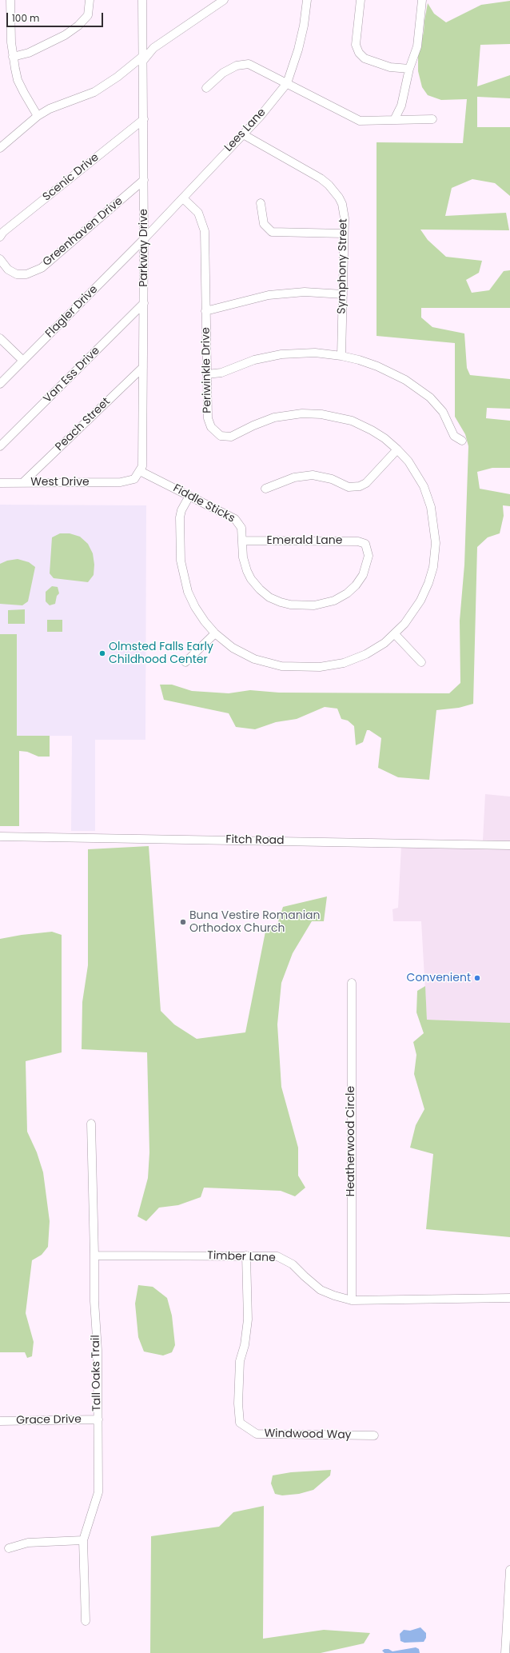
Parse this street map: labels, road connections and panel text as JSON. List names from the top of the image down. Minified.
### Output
{"streets":{"street":["Lees Lane","Scenic Drive","Greenhaven Drive","Parkway Drive","Symphony Street","Flagler Drive","Periwinkle Drive","Van Ess Drive","Peach Street","West Drive","Fiddle Sticks","Emerald Lane","Fitch Road","Heatherwood Circle","Timber Lane","Tall Oaks Trail","Grace Drive","Windwood Way"]},"crossings":[["Lees Lane","Parkway Drive"],["Lees Lane","Symphony Street"],["Lees Lane","Flagler Drive"],["Lees Lane","Periwinkle Drive"],["Scenic Drive","Parkway Drive"],["Greenhaven Drive","Parkway Drive"],["Parkway Drive","Flagler Drive"],["Parkway Drive","Van Ess Drive"],["Parkway Drive","Peach Street"],["Parkway Drive","West Drive"],["Parkway Drive","Fiddle Sticks"],["Periwinkle Drive","Fiddle Sticks"],["Peach Street","West Drive"],["West Drive","Fiddle Sticks"],["Fiddle Sticks","Emerald Lane"],["Heatherwood Circle","Timber Lane"],["Timber Lane","Tall Oaks Trail"],["Timber Lane","Windwood Way"],["Tall Oaks Trail","Grace Drive"]],"places":["Olmsted Falls Early Childhood Center","Buna Vestire Romanian Orthodox Church","Convenient"],"scale_bar":"100 m"}
